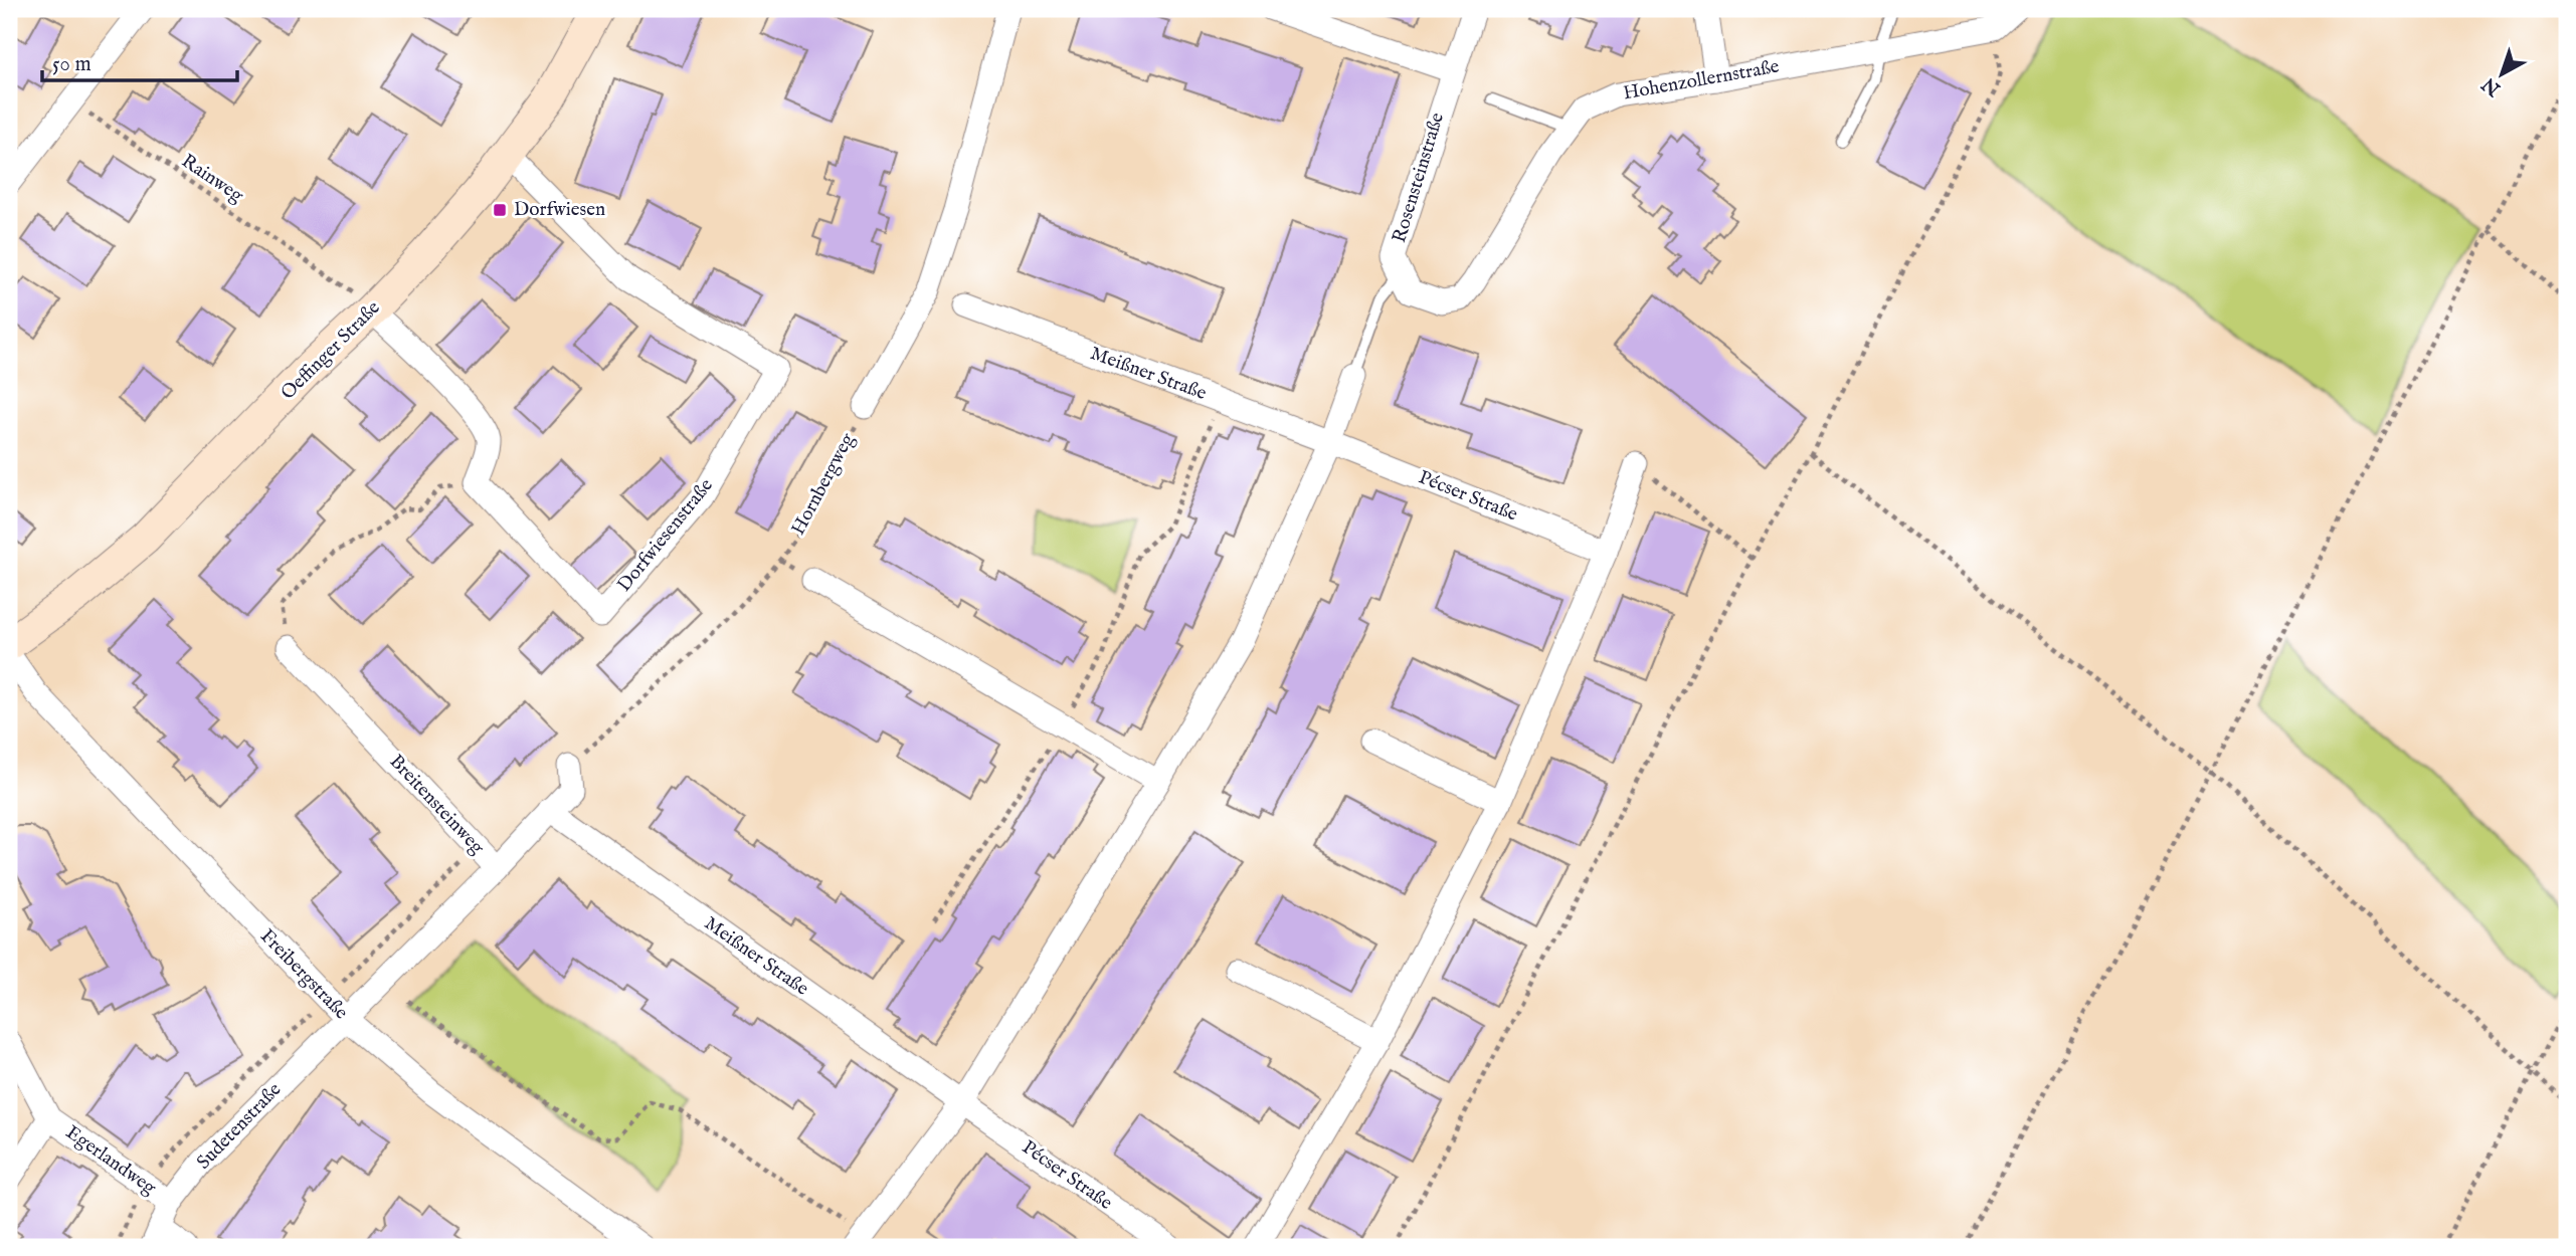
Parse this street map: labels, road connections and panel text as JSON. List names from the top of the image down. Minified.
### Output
{"streets":{"street":["Hohenzollernstraße","Rosensteinstraße","Oeffinger Straße","Meißner Straße","Pécser Straße","Dorfwiesenstraße","Breitensteinweg","Freibergstraße","Sudetenstraße","Egerlandweg"],"path":["Rainweg","Hornbergweg"]},"crossings":[["Hohenzollernstraße","Rosensteinstraße"],["Oeffinger Straße","Dorfwiesenstraße"],["Meißner Straße","Pécser Straße"],["Breitensteinweg","Freibergstraße"],["Breitensteinweg","Sudetenstraße"],["Freibergstraße","Sudetenstraße"],["Sudetenstraße","Egerlandweg"]],"places":{"transit":["Dorfwiesen"]},"scale_bar":"50 m","north":"bottom left"}
